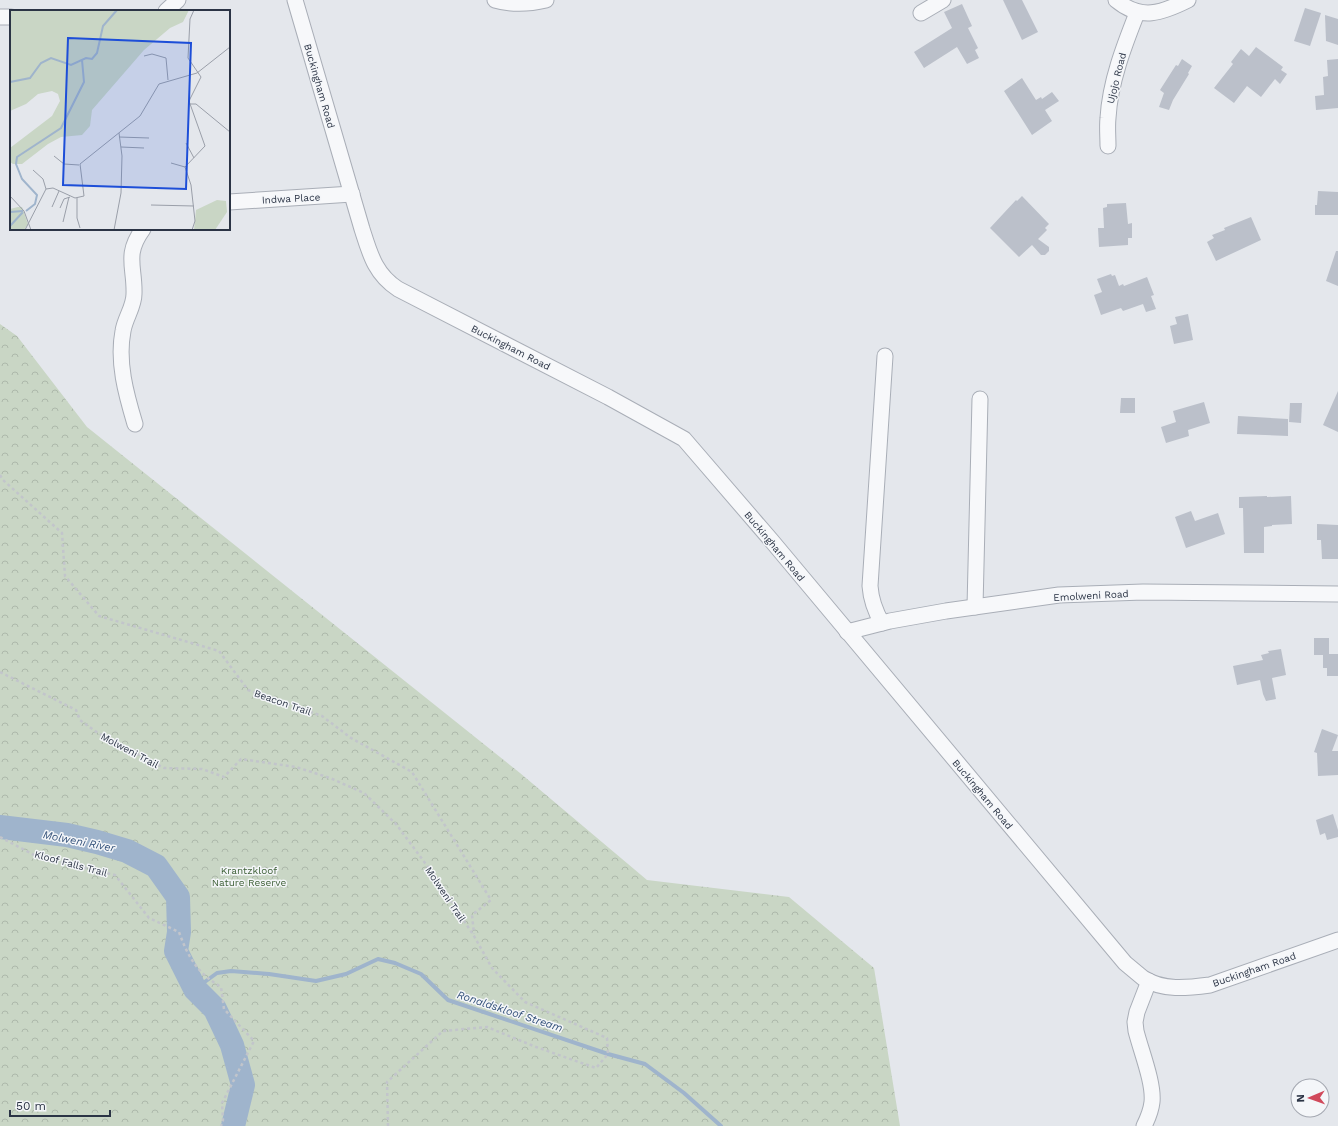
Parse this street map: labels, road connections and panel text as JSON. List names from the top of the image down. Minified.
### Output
{"streets":{"street":["Ujojo Road","Buckingham Road","Indwa Place","Emolweni Road"],"path":["Beacon Trail","Molweni Trail","Kloof Falls Trail"]},"crossings":[["Buckingham Road","Indwa Place"],["Buckingham Road","Emolweni Road"],["Beacon Trail","Molweni Trail"]],"water":["Molweni River","Ronaldskloof Stream"],"parks":["Krantzkloof Nature Reserve"],"scale_bar":"50 m","north":"left"}
